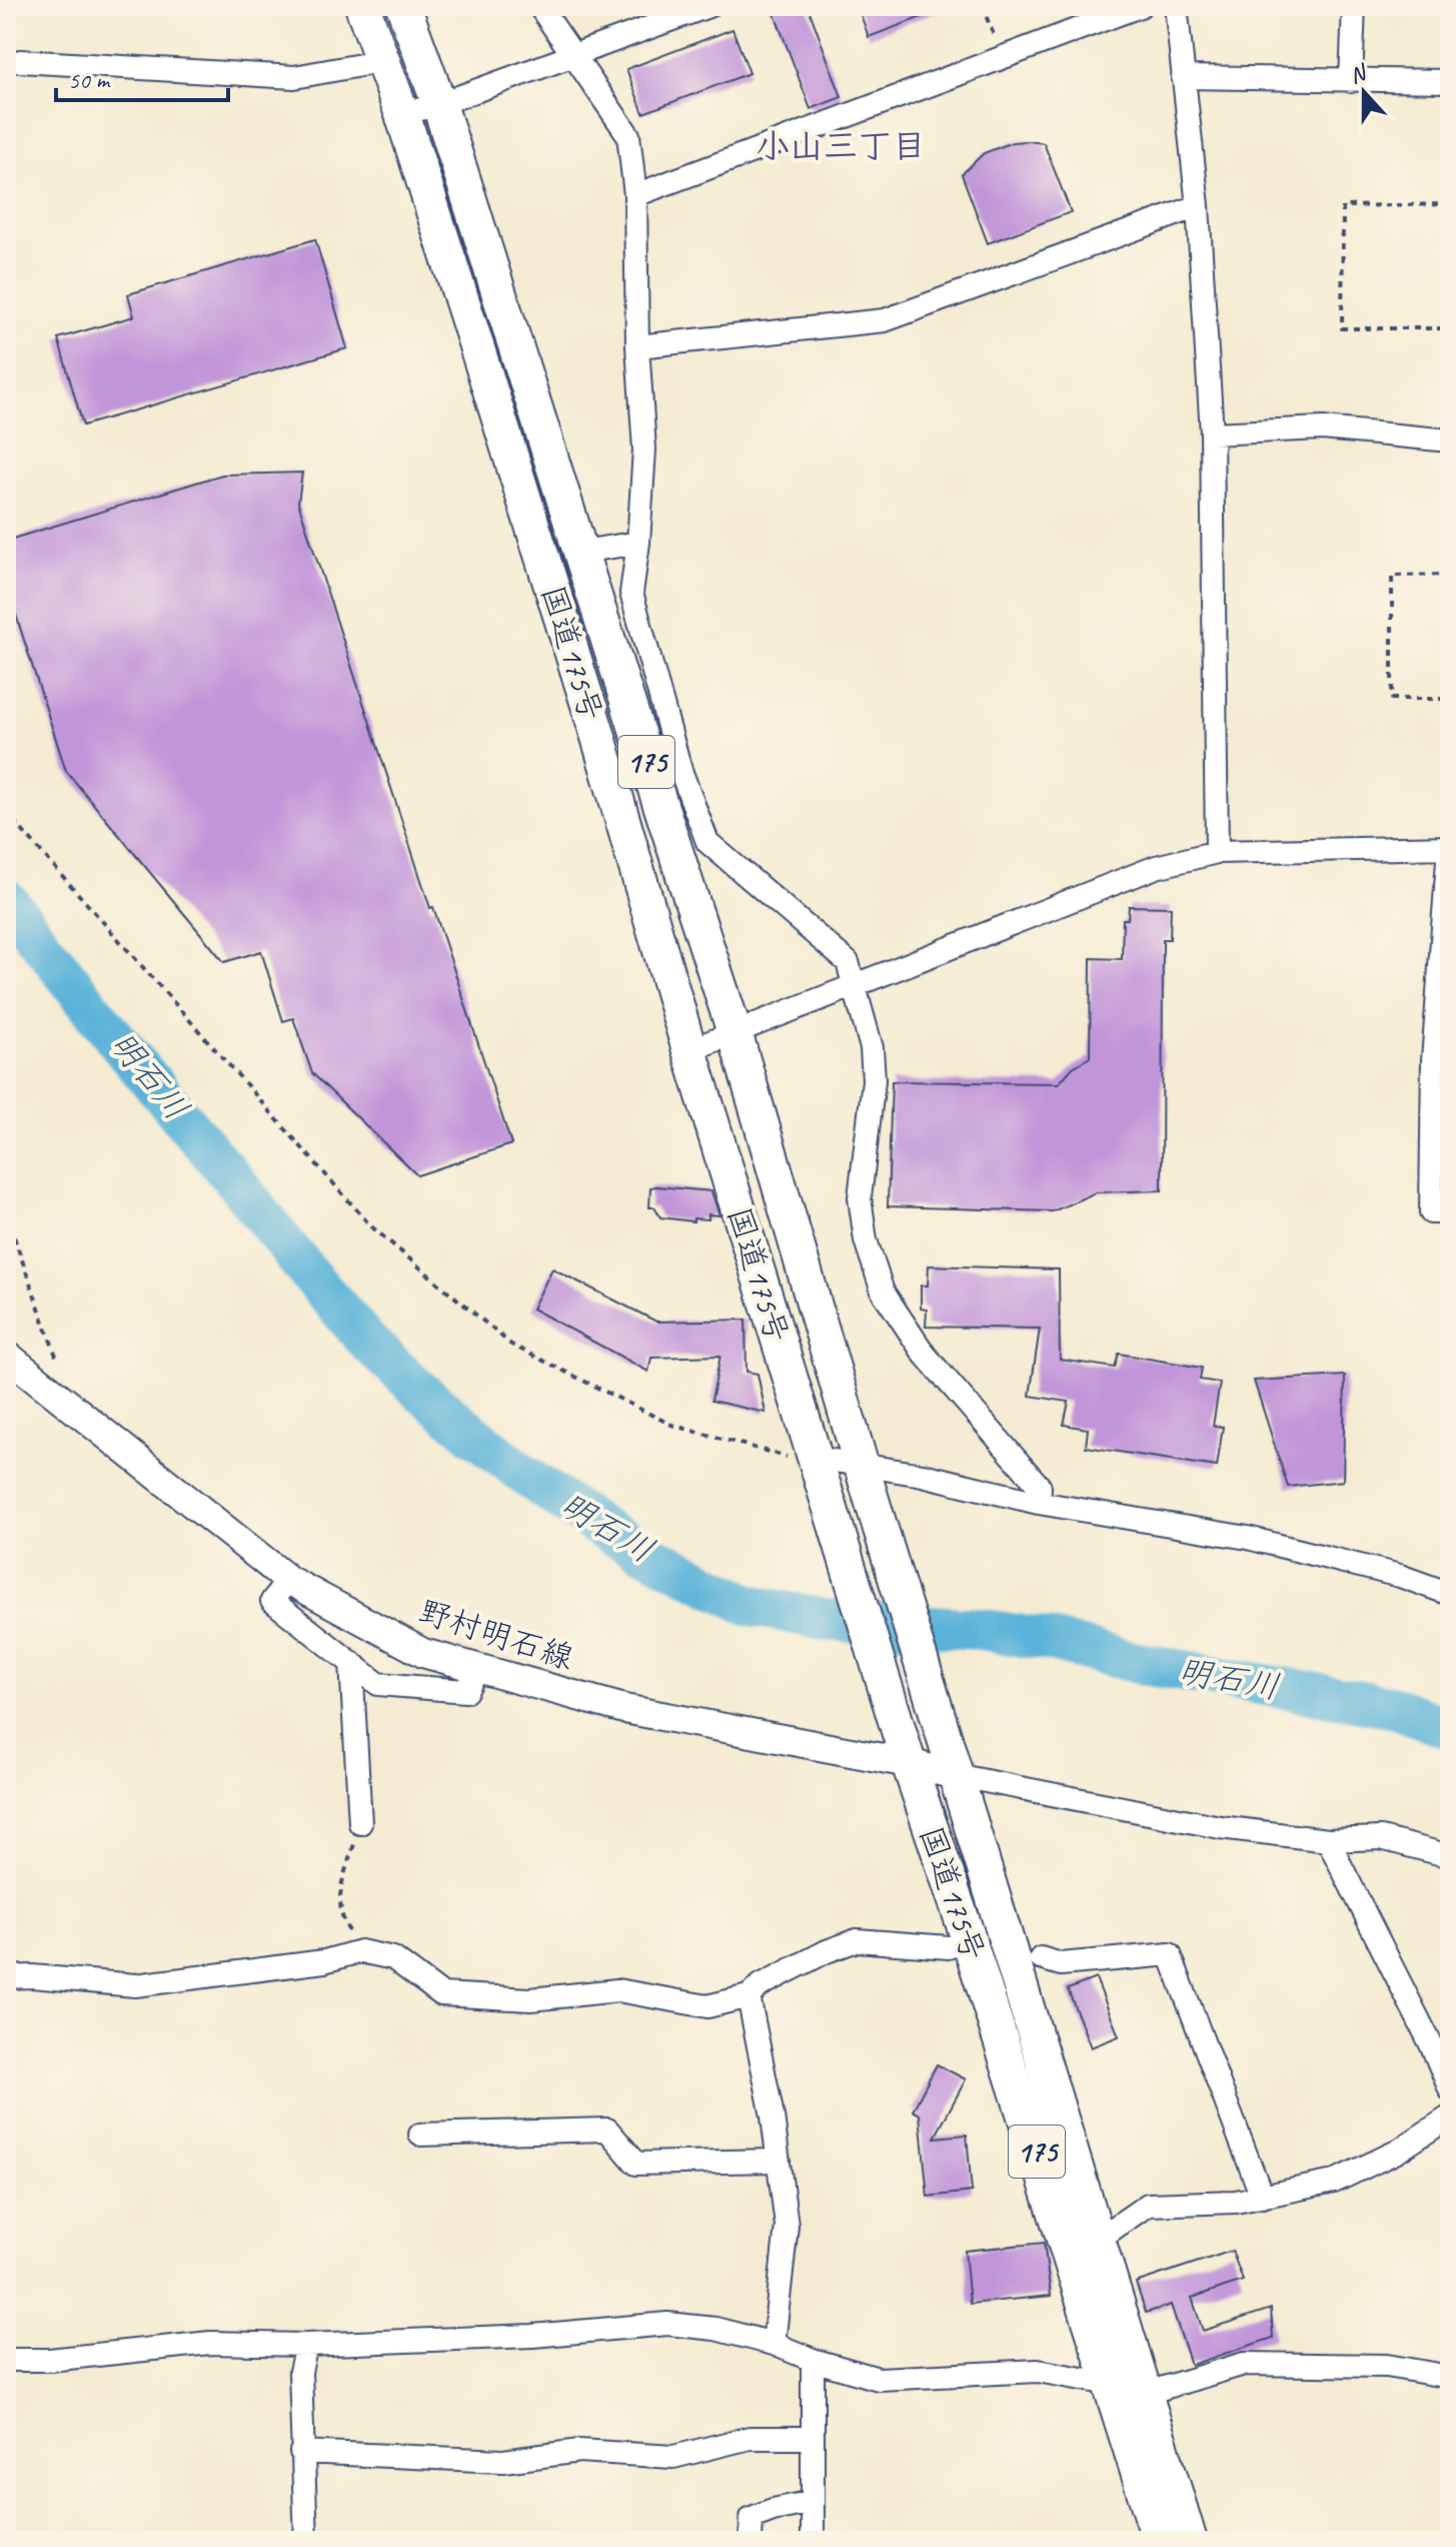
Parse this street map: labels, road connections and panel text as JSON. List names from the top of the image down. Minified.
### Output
{"streets":{"highway":["国道175号","175"],"main road":["野村明石線"]},"crossings":[["国道175号","野村明石線"]],"districts":["小山三丁目"],"water":["明石川"],"scale_bar":"50 m","north":"top"}
